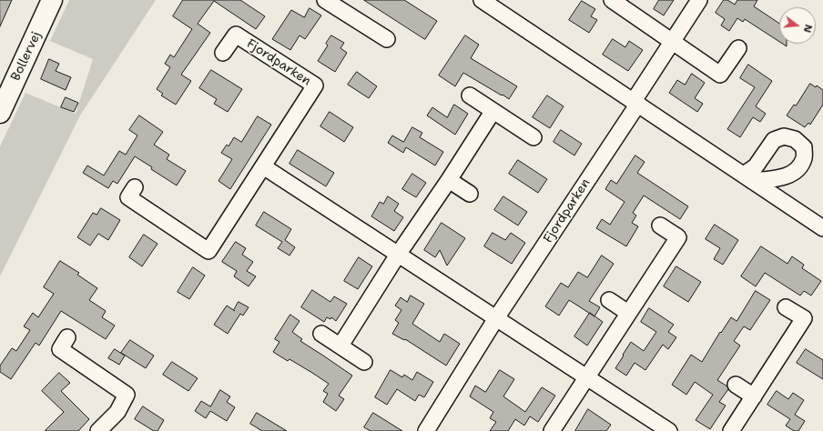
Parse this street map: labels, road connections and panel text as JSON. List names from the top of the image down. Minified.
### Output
{"streets":{"main road":["Bollervej"],"street":["Fjordparken"]},"north":"right"}
